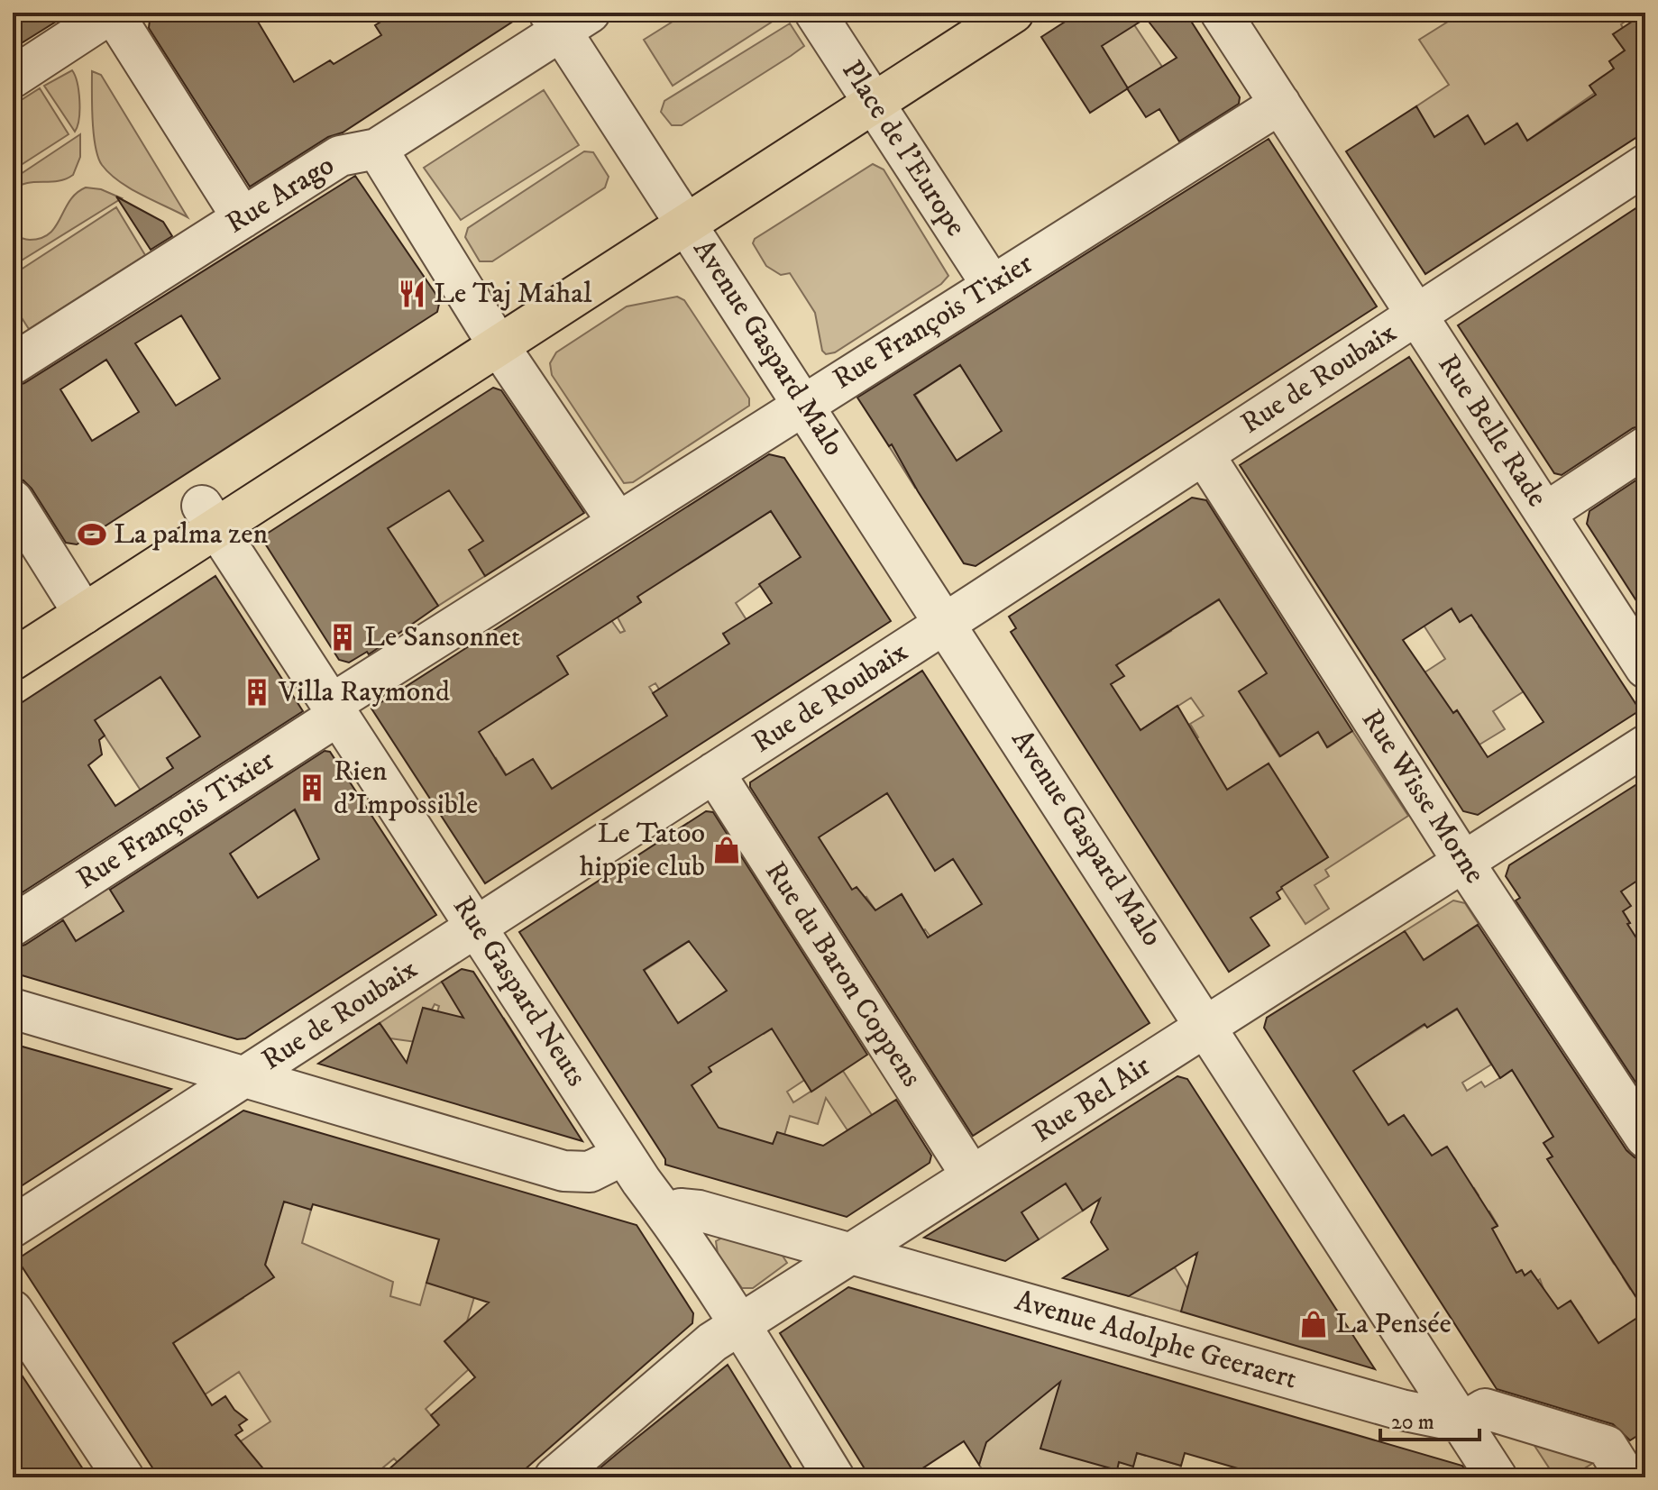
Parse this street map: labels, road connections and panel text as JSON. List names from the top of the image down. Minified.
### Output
{"streets":{"street":["Place de l'Europe","Rue Arago","Rue François Tixier","Avenue Gaspard Malo","Rue de Roubaix","Rue Belle Rade","Rue Wisse Morne","Rue du Baron Coppens","Rue Gaspard Neuts","Rue Bel Air","Avenue Adolphe Geeraert"]},"crossings":[["Place de l'Europe","Rue François Tixier"],["Rue Arago","Avenue Gaspard Malo"],["Rue François Tixier","Avenue Gaspard Malo"],["Rue François Tixier","Rue Belle Rade"],["Rue François Tixier","Rue Gaspard Neuts"],["Avenue Gaspard Malo","Rue de Roubaix"],["Avenue Gaspard Malo","Rue Bel Air"],["Avenue Gaspard Malo","Avenue Adolphe Geeraert"],["Rue de Roubaix","Rue Belle Rade"],["Rue de Roubaix","Rue Wisse Morne"],["Rue de Roubaix","Rue du Baron Coppens"],["Rue de Roubaix","Rue Gaspard Neuts"],["Rue Wisse Morne","Rue Bel Air"],["Rue du Baron Coppens","Rue Bel Air"],["Rue Gaspard Neuts","Rue Bel Air"],["Rue Gaspard Neuts","Avenue Adolphe Geeraert"],["Rue Bel Air","Avenue Adolphe Geeraert"]],"places":{"restaurant":["Le Taj Mahal"],"sports":["La palma zen"],"building":["Le Sansonnet","Villa Raymond","Rien d'Impossible"],"shop":["Le Tatoo hippie club","La Pensée"]},"scale_bar":"20 m"}
